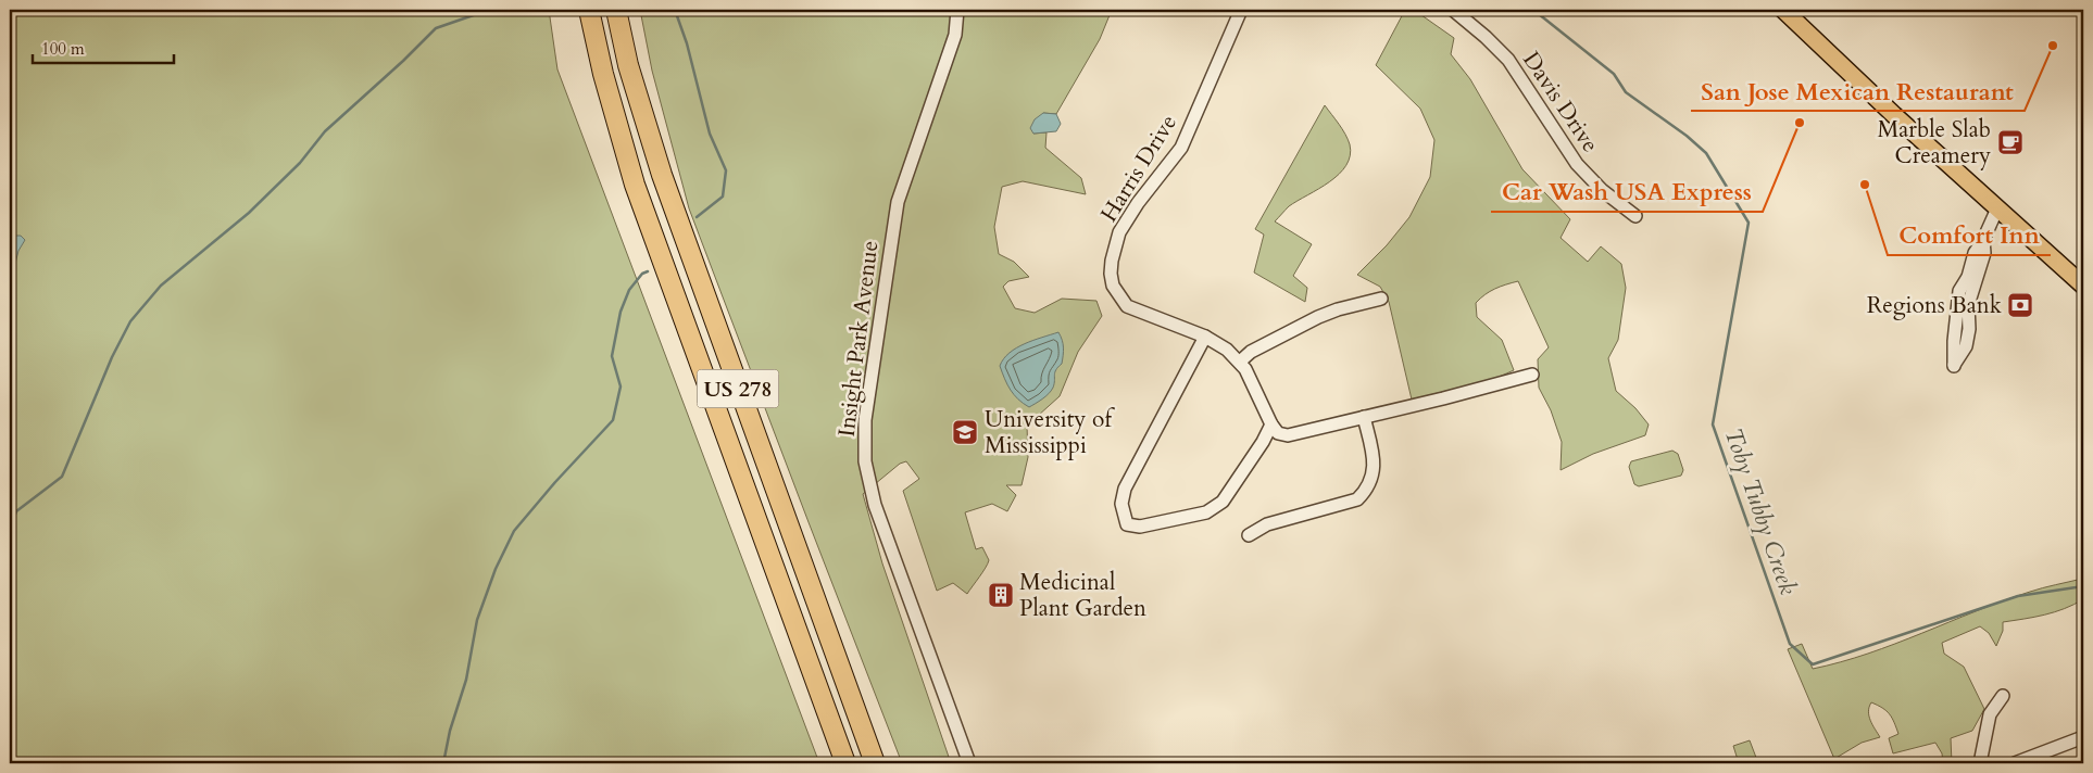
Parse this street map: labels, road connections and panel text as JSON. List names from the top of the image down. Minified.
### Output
{"streets":{"highway":["US 278"],"street":["Davis Drive","Harris Drive","Insight Park Avenue"]},"water":["Toby Tubby Creek"],"places":{"other":["San Jose Mexican Restaurant","Car Wash USA Express","Comfort Inn"],"cafe":["Marble Slab Creamery"],"bank":["Regions Bank"],"school or university":["University of Mississippi"],"building":["Medicinal Plant Garden"]},"scale_bar":"100 m"}
